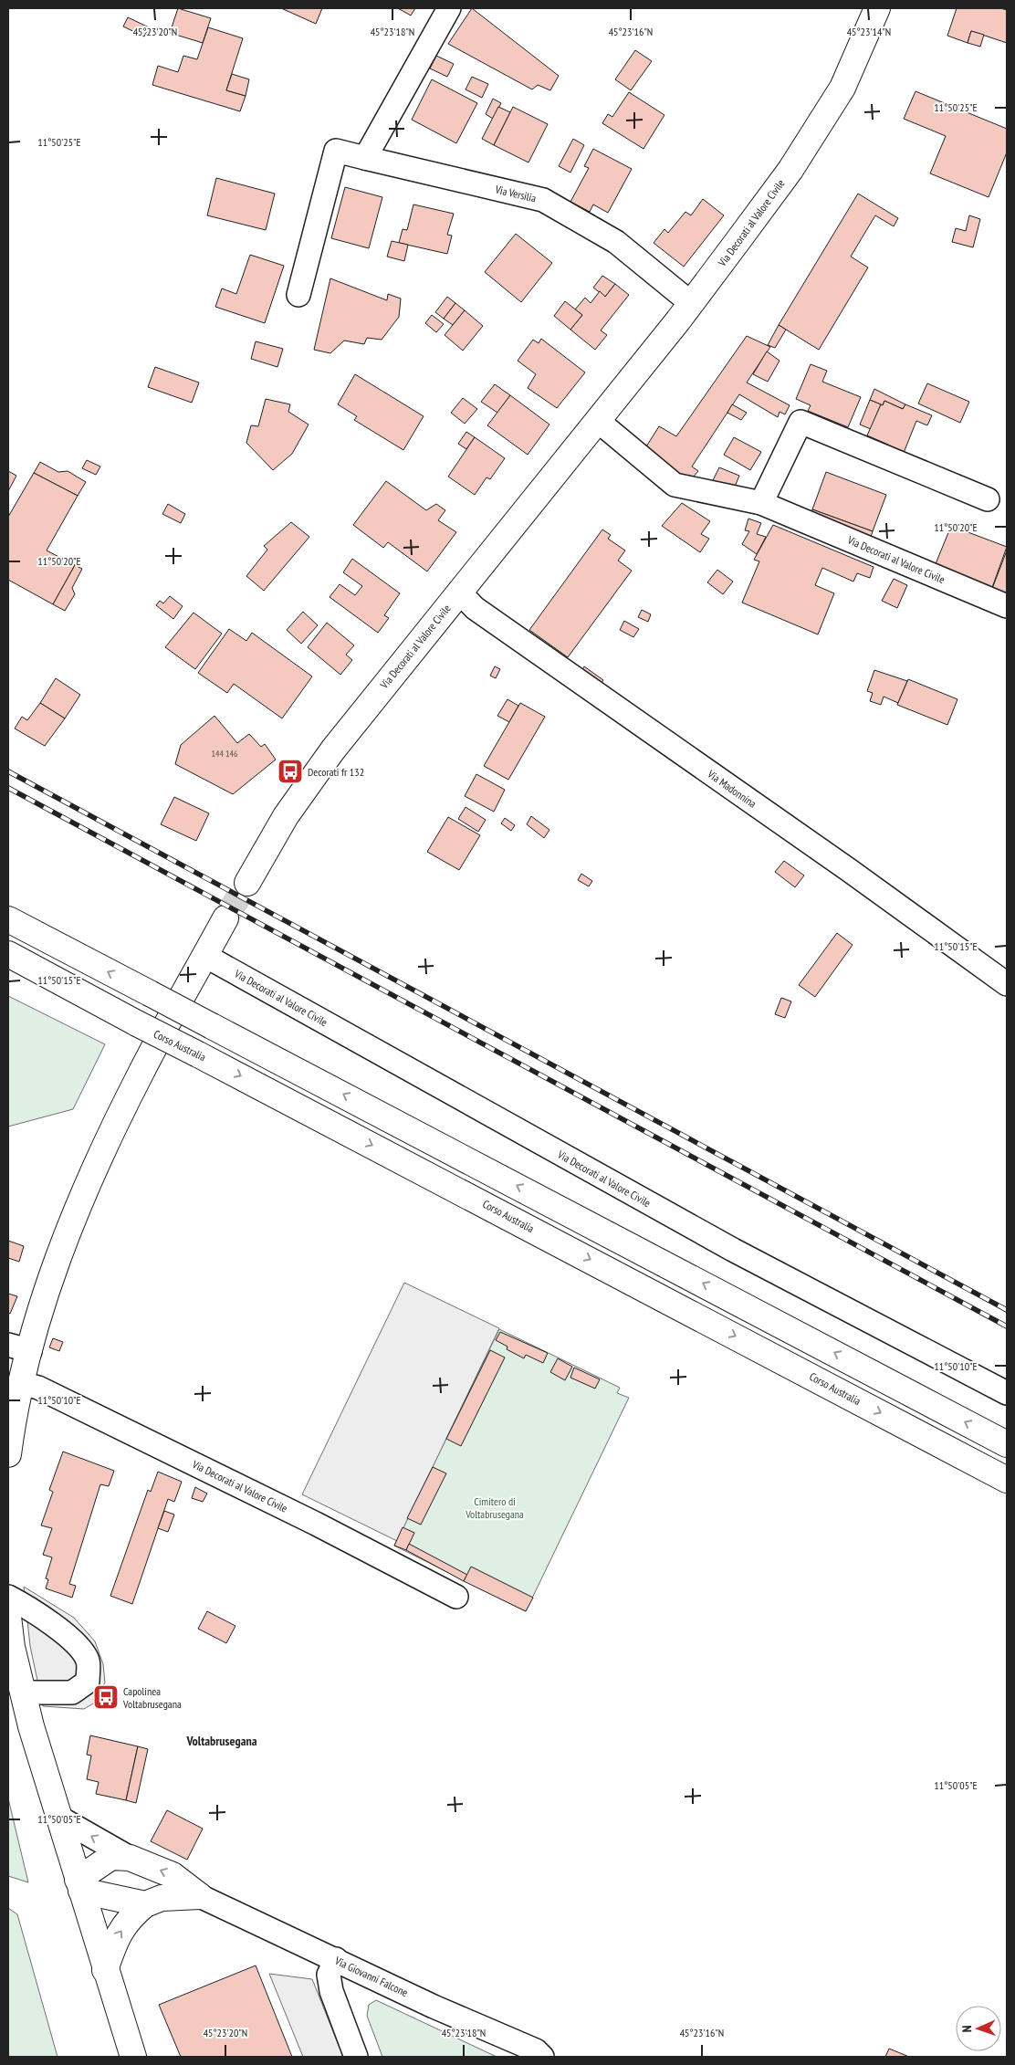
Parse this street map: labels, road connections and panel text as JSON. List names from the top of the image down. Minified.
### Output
{"streets":{"main road":["Via Decorati al Valore Civile","Corso Australia"],"street":["Via Versilia","Via Madonnina","Via Giovanni Falcone"]},"crossings":[["Via Versilia","Via Decorati al Valore Civile"],["Via Decorati al Valore Civile","Via Madonnina"]],"districts":["Voltabrusegana"],"parks":["Cimitero di Voltabrusegana"],"places":{"bus stop":["Decorati fr 132","Capolinea Voltabrusegana"]},"house_numbers":["144 146"],"north":"left","coordinates":["45°23'20\"N","45°23'18\"N","45°23'16\"N","45°23'14\"N","11°50'25\"E","11°50'20\"E","11°50'15\"E","11°50'10\"E","11°50'05\"E"]}
